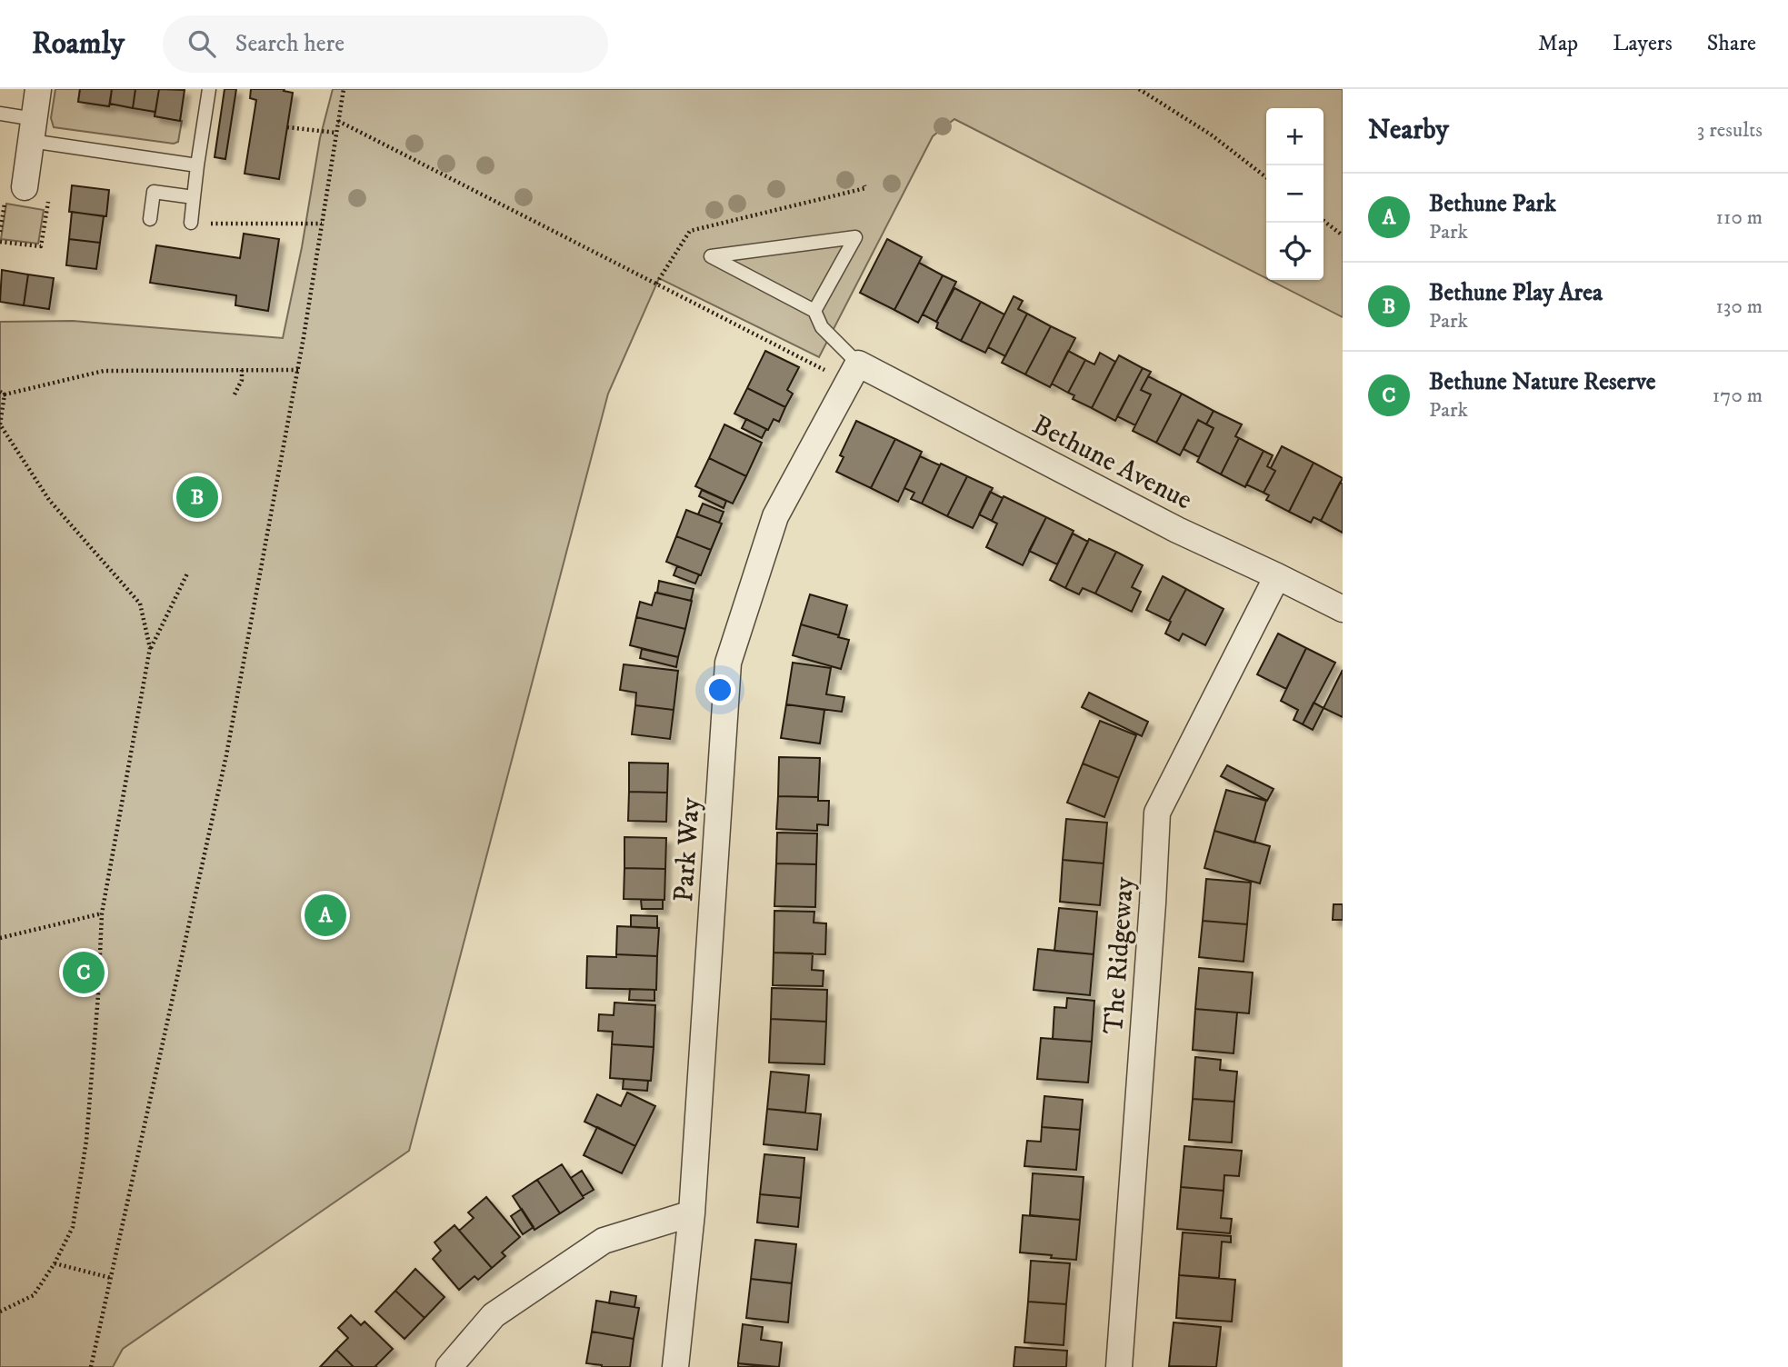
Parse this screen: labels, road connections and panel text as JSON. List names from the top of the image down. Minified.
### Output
{"streets":{"street":["Bethune Avenue","Park Way","The Ridgeway"]},"crossings":[["Bethune Avenue","Park Way"],["Bethune Avenue","The Ridgeway"]],"page":{"header":"Roamly","search":"Search here","nav":["Map","Layers","Share"],"heading":["Nearby","3 results"],"map_buttons":["+","−"],"list":[{"mark":"A","name":"Bethune Park","note":"Park","value":"110 m"},{"mark":"B","name":"Bethune Play Area","note":"Park","value":"130 m"},{"mark":"C","name":"Bethune Nature Reserve","note":"Park","value":"170 m"}],"pins":["B","A","C"]}}
